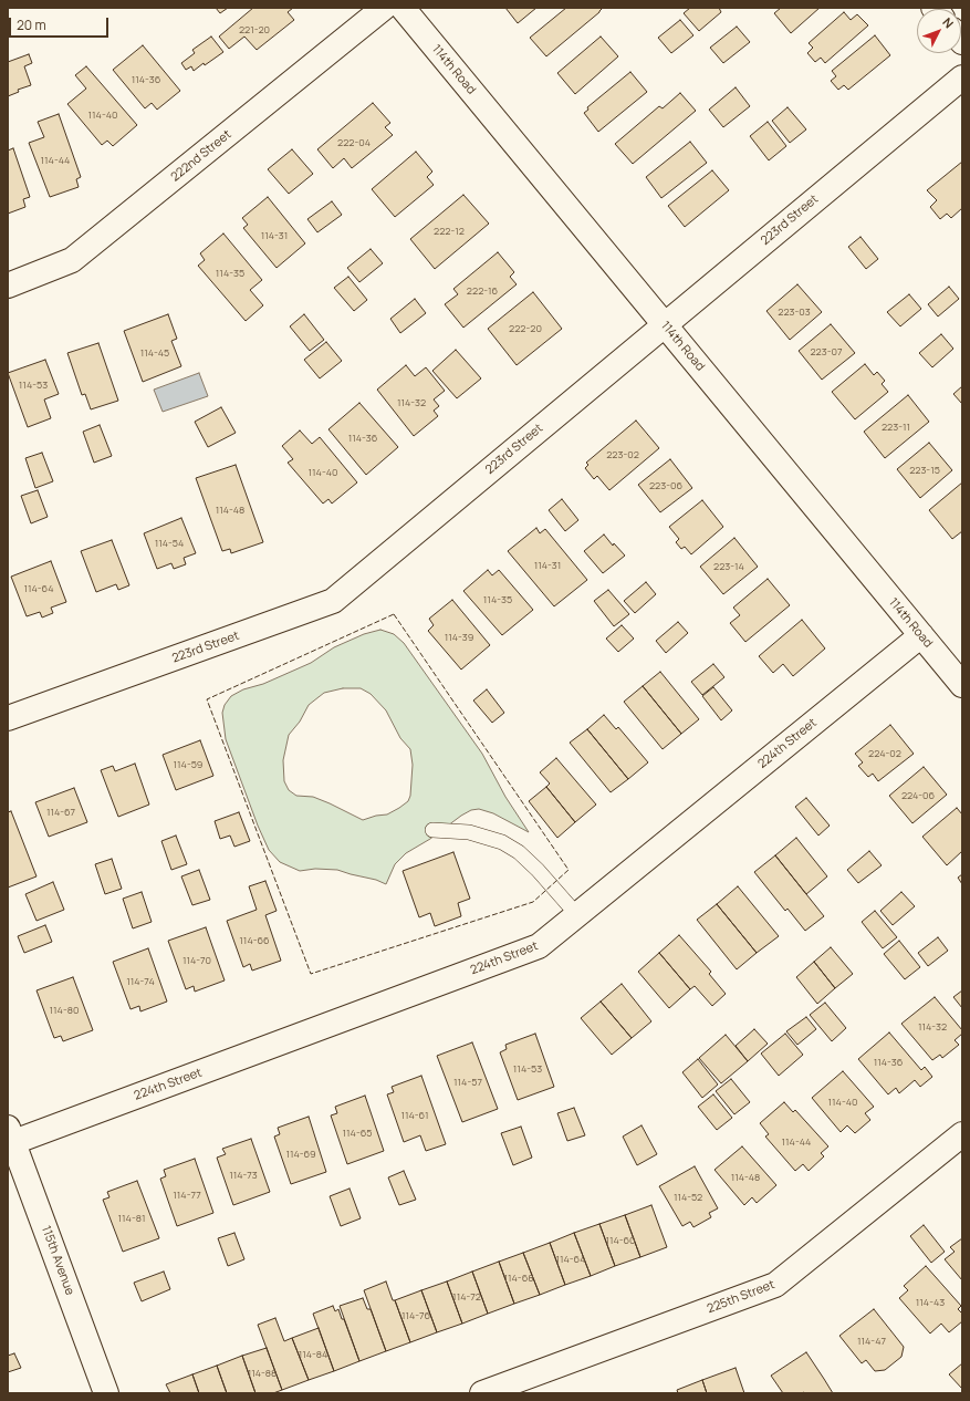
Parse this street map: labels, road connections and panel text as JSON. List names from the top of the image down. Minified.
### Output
{"streets":{"street":["114th Road","222nd Street","223rd Street","224th Street","115th Avenue","225th Street"]},"crossings":[["114th Road","223rd Street"],["114th Road","224th Street"],["224th Street","115th Avenue"]],"house_numbers":["221-20","114-36","114-40","222-04","114-44","222-12","114-31","114-35","222-16","223-03","222-20","223-07","114-45","114-53","114-32","223-11","114-36","223-02","223-15","114-40","223-06","114-48","114-54","114-31","223-14","114-64","114-35","114-39","224-02","114-59","224-06","114-67","114-66","114-70","114-74","114-80","114-32","114-36","114-53","114-57","114-40","114-61","114-65","114-44","114-69","114-73","114-48","114-77","114-52","114-81","114-60","114-64","114-68","114-72","114-43","114-76","114-47","114-84","114-88"],"scale_bar":"20 m","north":"top right"}
